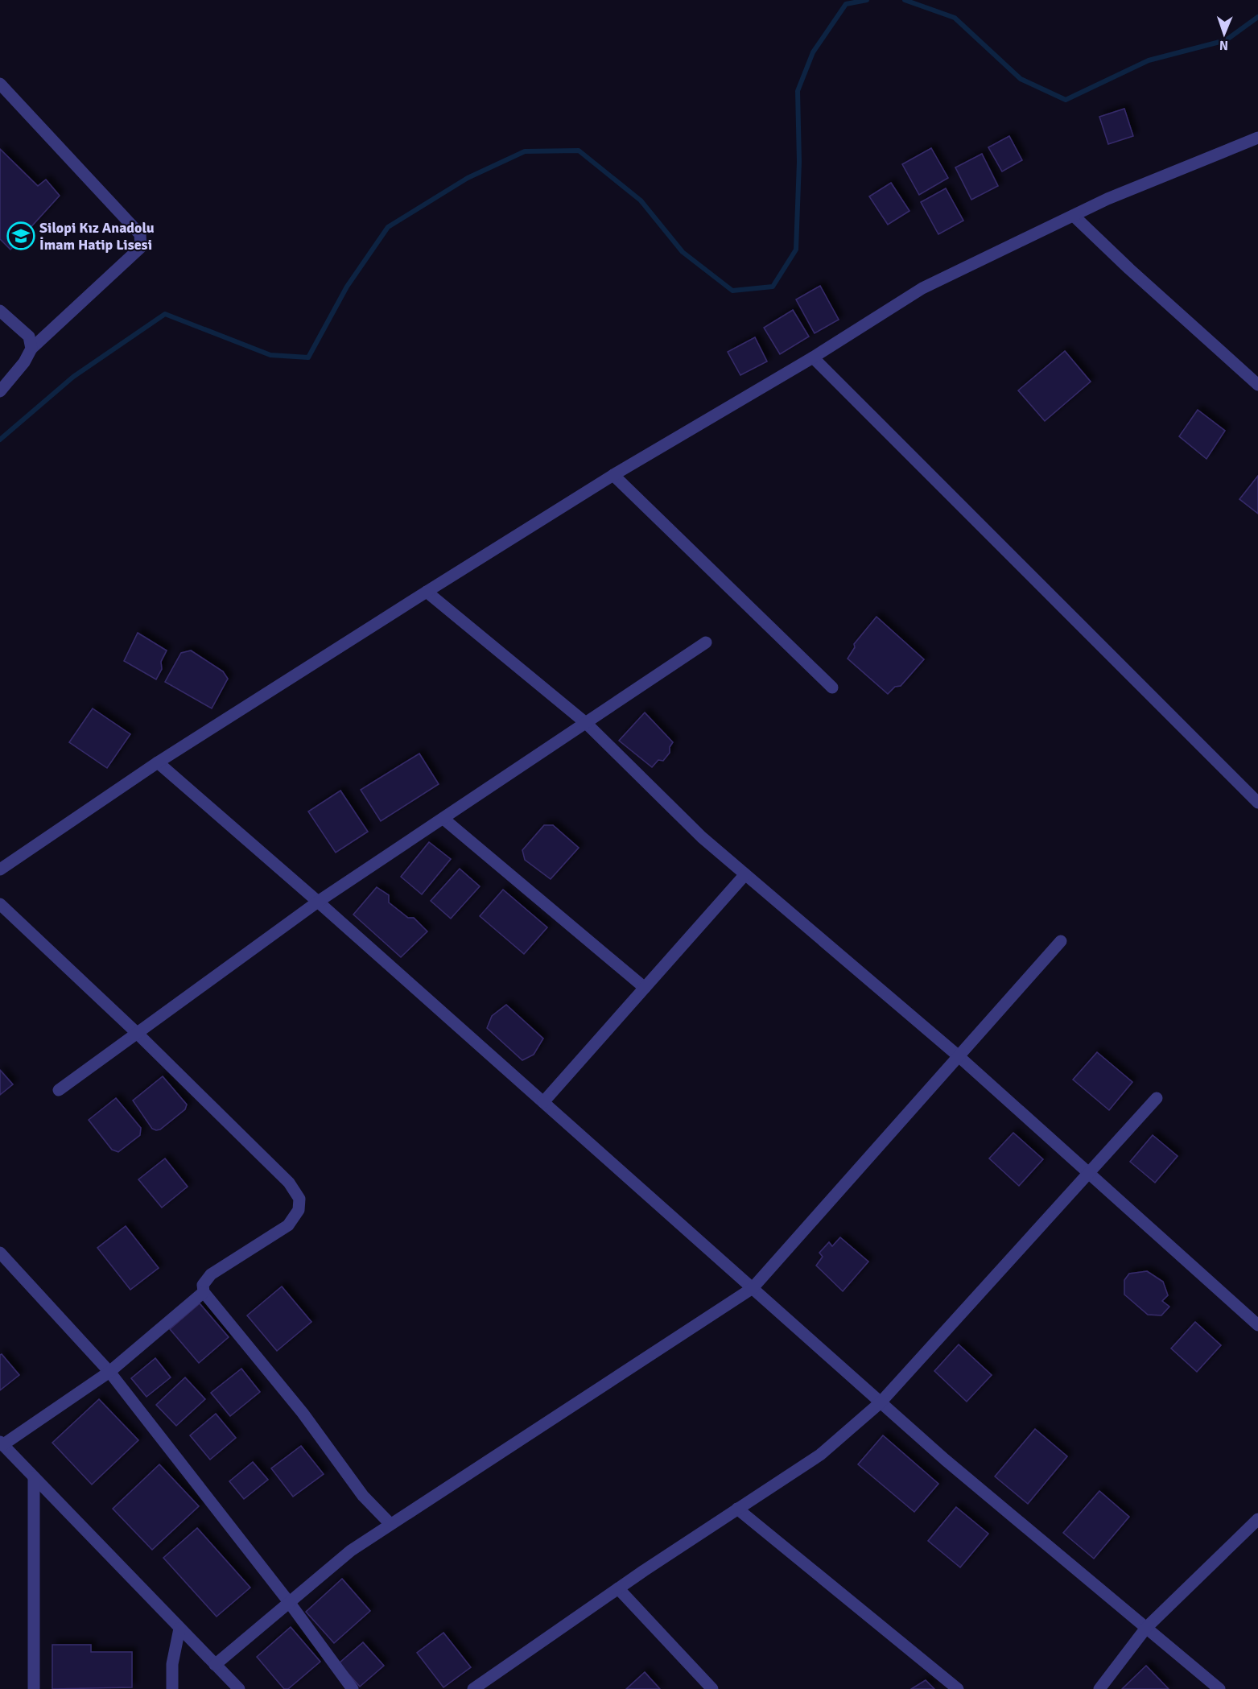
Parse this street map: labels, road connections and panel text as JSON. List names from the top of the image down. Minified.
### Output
{"places":{"school or university":["Silopi Kız Anadolu İmam Hatip Lisesi"]},"north":"bottom"}
